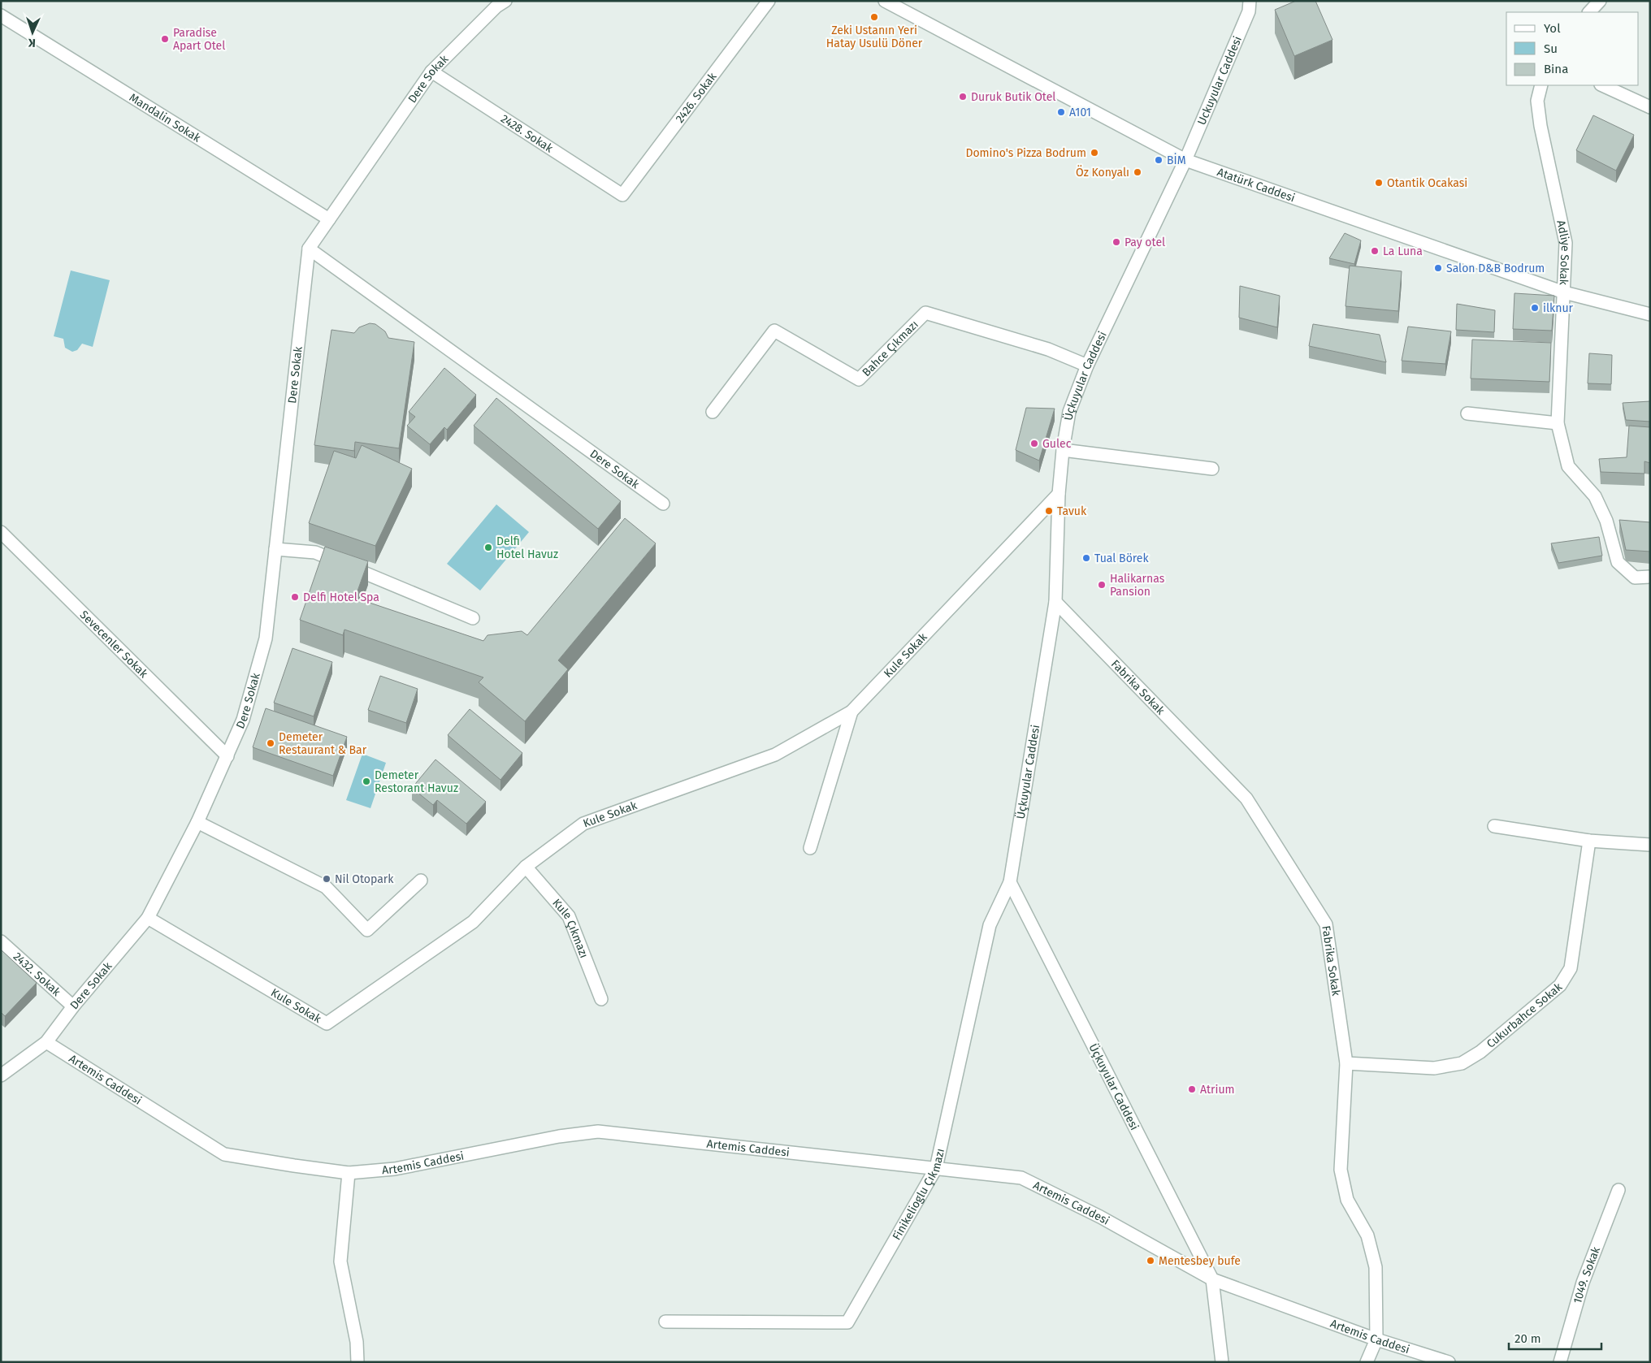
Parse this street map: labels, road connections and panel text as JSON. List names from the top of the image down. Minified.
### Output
{"streets":{"street":["Dere Sokak","Uckuyular Caddesi","2426. Sokak","Mandalin Sokak","2428. Sokak","Atatürk Caddesi","Adliye Sokak","Bahce Çıkmazı","Üçkuyular Caddesi","Sevecenler Sokak","Kule Sokak","Fabrika Sokak","Kule Çıkmazı","2432. Sokak","Cukurbahce Sokak","Artemis Caddesi","Finikelioglu Çıkmazı","1049. Sokak"]},"crossings":[["Dere Sokak","Mandalin Sokak"],["Dere Sokak","2428. Sokak"],["Dere Sokak","Sevecenler Sokak"],["Dere Sokak","Kule Sokak"],["Dere Sokak","2432. Sokak"],["Dere Sokak","Artemis Caddesi"],["Uckuyular Caddesi","Atatürk Caddesi"],["Uckuyular Caddesi","Üçkuyular Caddesi"],["2426. Sokak","2428. Sokak"],["Atatürk Caddesi","Adliye Sokak"],["Atatürk Caddesi","Üçkuyular Caddesi"],["Bahce Çıkmazı","Üçkuyular Caddesi"],["Üçkuyular Caddesi","Kule Sokak"],["Üçkuyular Caddesi","Fabrika Sokak"],["Üçkuyular Caddesi","Artemis Caddesi"],["Üçkuyular Caddesi","Finikelioglu Çıkmazı"],["Kule Sokak","Kule Çıkmazı"],["Fabrika Sokak","Cukurbahce Sokak"],["Fabrika Sokak","Artemis Caddesi"],["Artemis Caddesi","Finikelioglu Çıkmazı"]],"places":["Zeki Ustanın Yeri Hatay Usulü Döner","Paradise Apart Otel","Duruk Butik Otel","A101","Domino's Pizza Bodrum","BİM","Öz Konyalı","Otantik Ocakasi","Pay otel","La Luna","Salon D&B Bodrum","ilknur","Gulec","Tavuk","Delfi Hotel Havuz","Tual Börek","Halikarnas Pansion","Delfi Hotel Spa","Demeter Restaurant & Bar","Demeter Restorant Havuz","Nil Otopark","Atrium","Mentesbey bufe"],"legend":["Yol","Su","Bina"],"scale_bar":"20 m","north":"bottom"}
